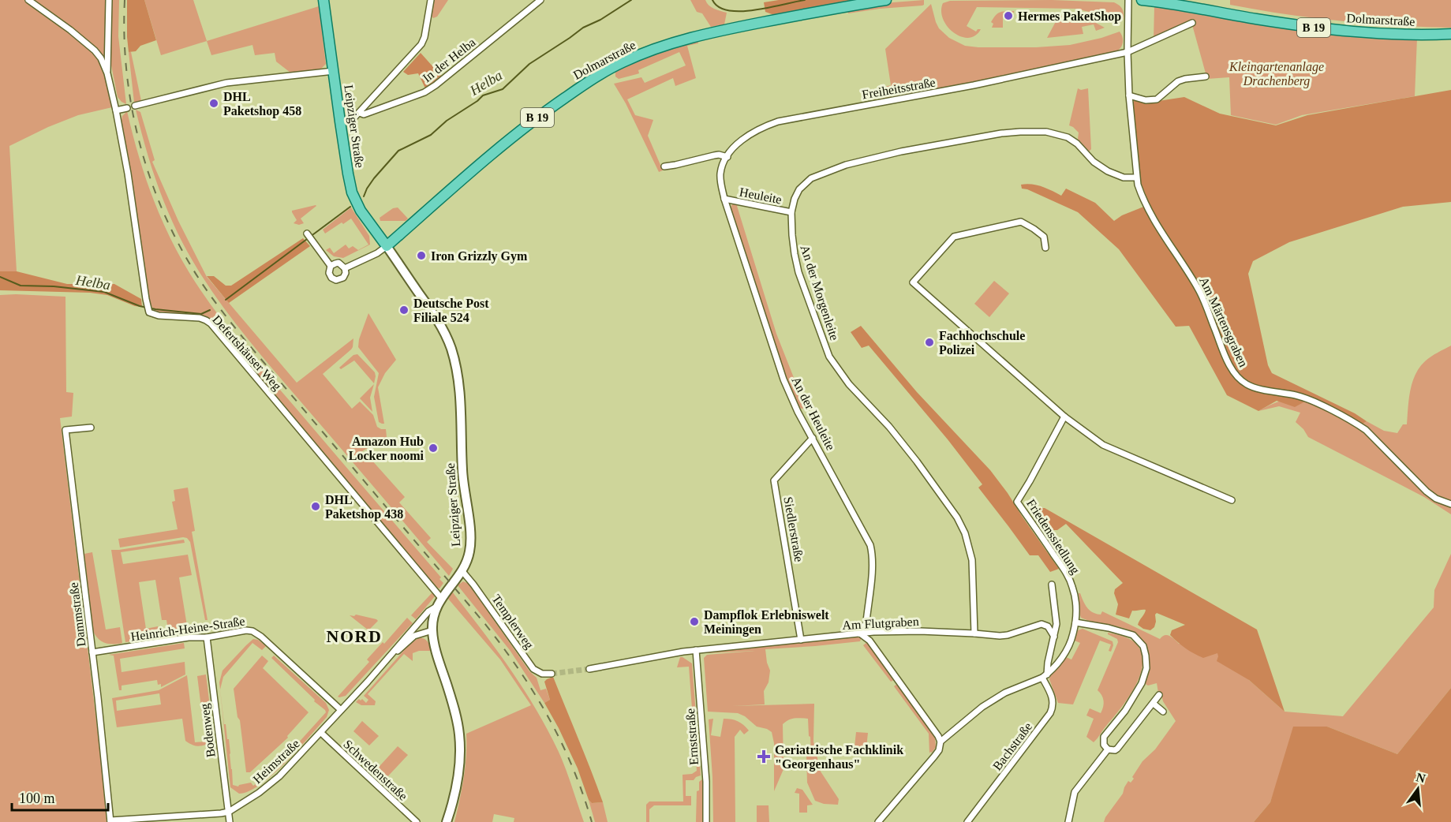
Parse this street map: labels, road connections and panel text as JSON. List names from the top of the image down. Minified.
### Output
{"streets":{"main road":["Dolmarstraße","B 19","Leipziger Straße"],"street":["In der Helba","Freiheitsstraße","Heuleite","An der Morgenleite","Am Märtensgraben","Defertshäuser Weg","An der Heuleite","Siedlerstraße","Friedenssiedlung","Dammstraße","Templerweg","Am Flutgraben","Heinrich-Heine-Straße","Bodenweg","Ernststraße","Bachstraße","Heimstraße","Schwedenstraße"]},"crossings":[["Dolmarstraße","Leipziger Straße"],["Freiheitsstraße","Heuleite"],["Freiheitsstraße","An der Heuleite"],["Leipziger Straße","Defertshäuser Weg"],["Leipziger Straße","Templerweg"],["Leipziger Straße","Heimstraße"],["Heuleite","An der Morgenleite"],["Heuleite","An der Heuleite"],["An der Morgenleite","Am Märtensgraben"],["An der Morgenleite","Am Flutgraben"],["An der Heuleite","Siedlerstraße"],["An der Heuleite","Am Flutgraben"],["Siedlerstraße","Am Flutgraben"],["Dammstraße","Heinrich-Heine-Straße"],["Dammstraße","Heimstraße"],["Am Flutgraben","Ernststraße"],["Heinrich-Heine-Straße","Bodenweg"],["Heinrich-Heine-Straße","Heimstraße"],["Bodenweg","Heimstraße"],["Heimstraße","Schwedenstraße"]],"districts":["NORD"],"water":["Helba"],"parks":["Kleingartenanlage Drachenberg"],"places":{"other":["Hermes PaketShop","DHL Paketshop 458","Iron Grizzly Gym","Deutsche Post Filiale 524","Fachhochschule Polizei","Amazon Hub Locker noomi","DHL Paketshop 438","Dampflok Erlebniswelt Meiningen"],"health":["Geriatrische Fachklinik \"Georgenhaus\""]},"scale_bar":"100 m","north":"top"}
